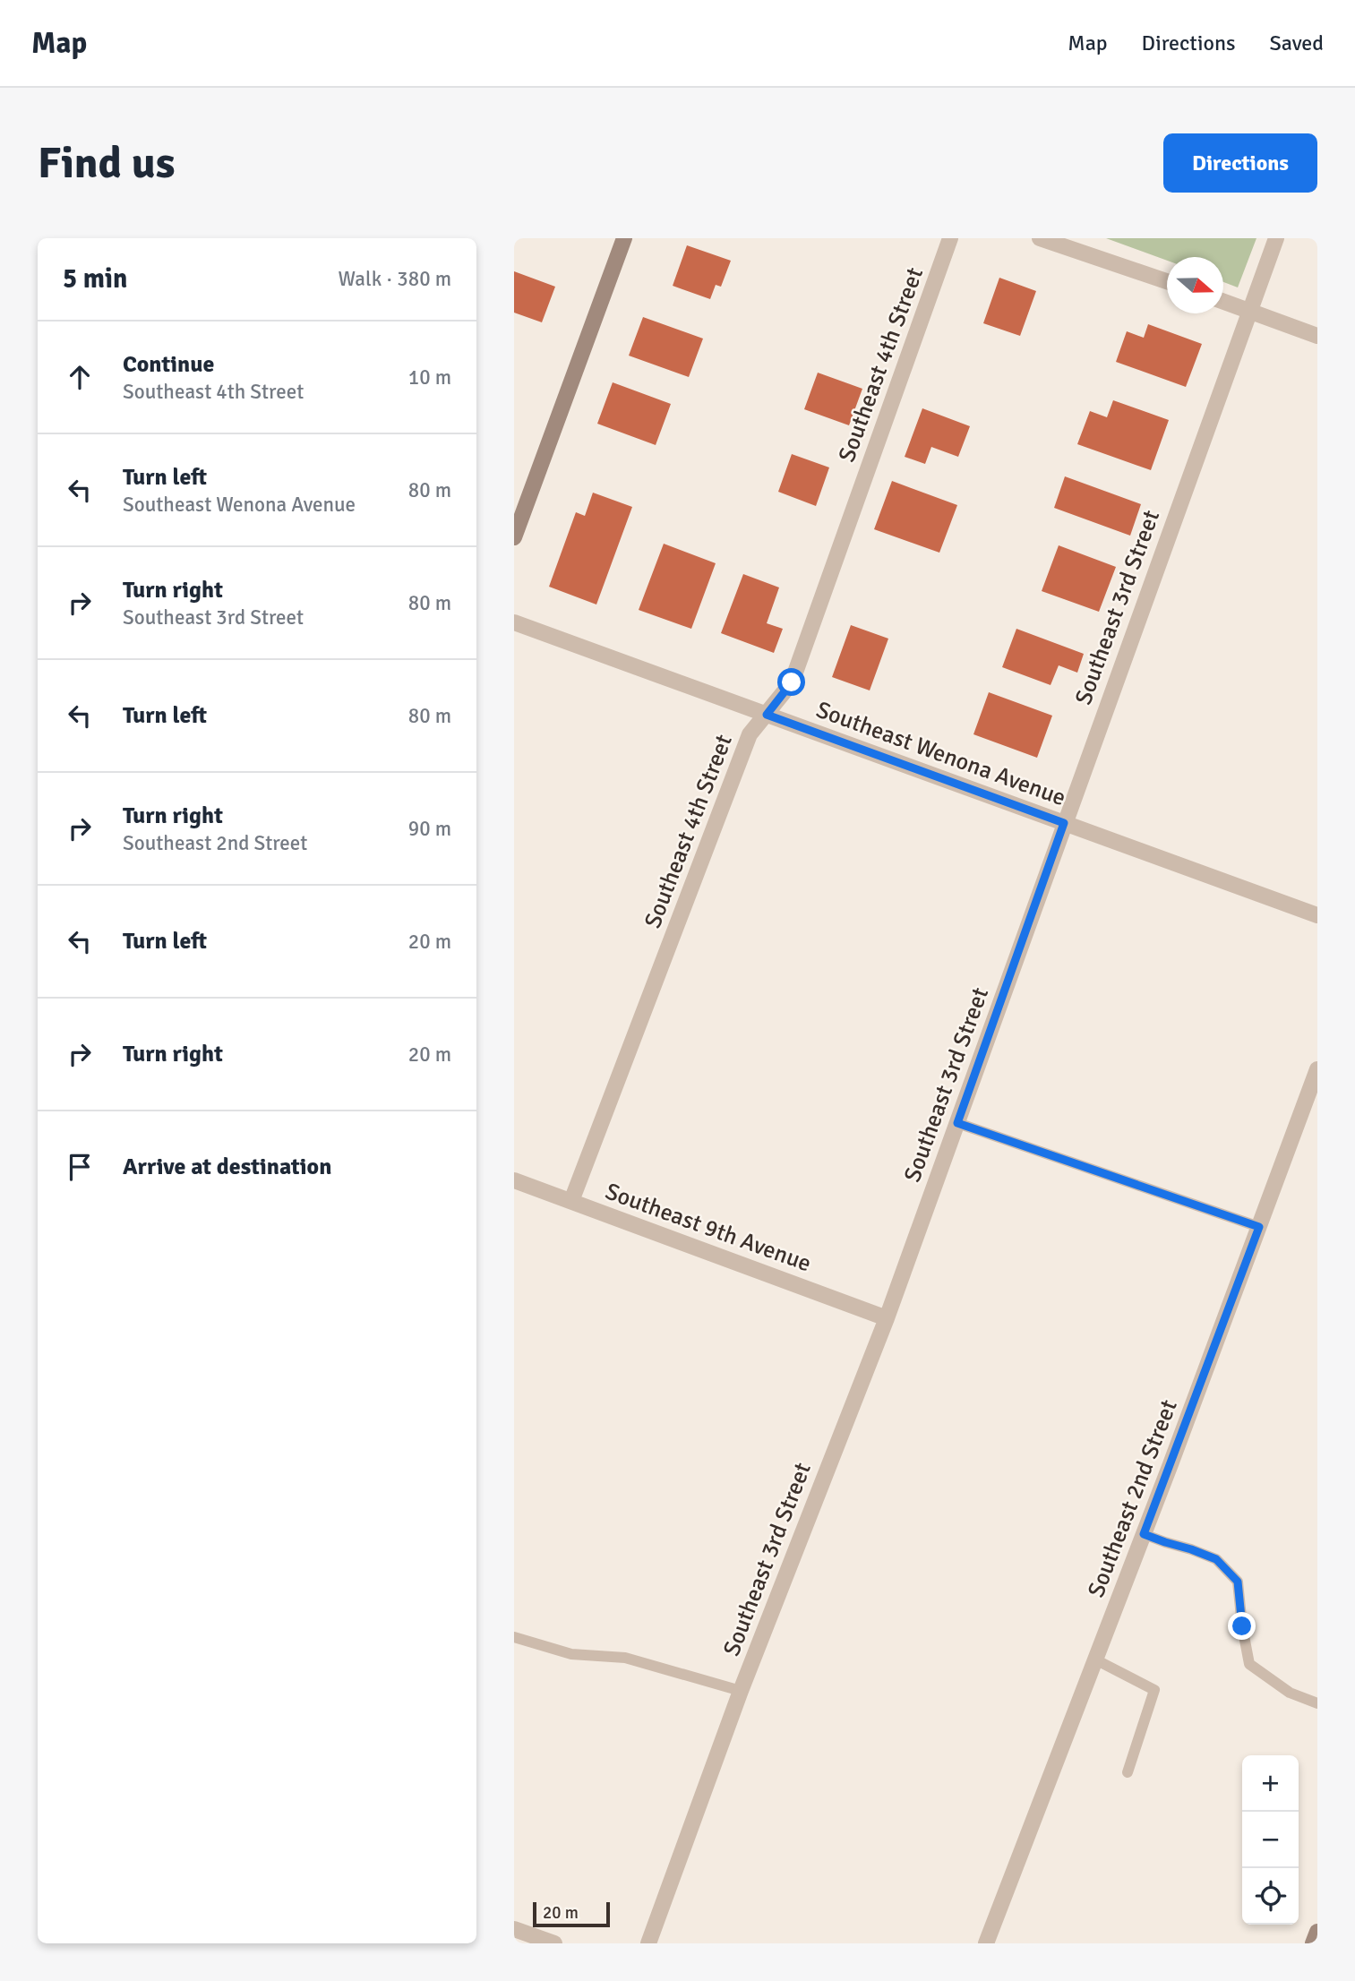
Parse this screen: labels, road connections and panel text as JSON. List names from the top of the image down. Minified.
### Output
{"streets":{"street":["Southeast 4th Street","Southeast 3rd Street","Southeast Wenona Avenue","Southeast 9th Avenue","Southeast 2nd Street"]},"crossings":[["Southeast 4th Street","Southeast Wenona Avenue"],["Southeast 4th Street","Southeast 9th Avenue"],["Southeast 3rd Street","Southeast Wenona Avenue"],["Southeast 3rd Street","Southeast 9th Avenue"]],"scale_bar":"20 m","north":"right","page":{"header":"Map","nav":["Map","Directions","Saved"],"buttons":"Directions","title":"Find us","heading":["5 min","Walk · 380 m"],"list":[["Continue","Southeast 4th Street","10 m"],["Turn left","Southeast Wenona Avenue","80 m"],["Turn right","Southeast 3rd Street","80 m"],["Turn left","80 m"],["Turn right","Southeast 2nd Street","90 m"],["Turn left","20 m"],["Turn right","20 m"],"Arrive at destination"],"map_buttons":["+","−"],"scale":"20 m"}}
